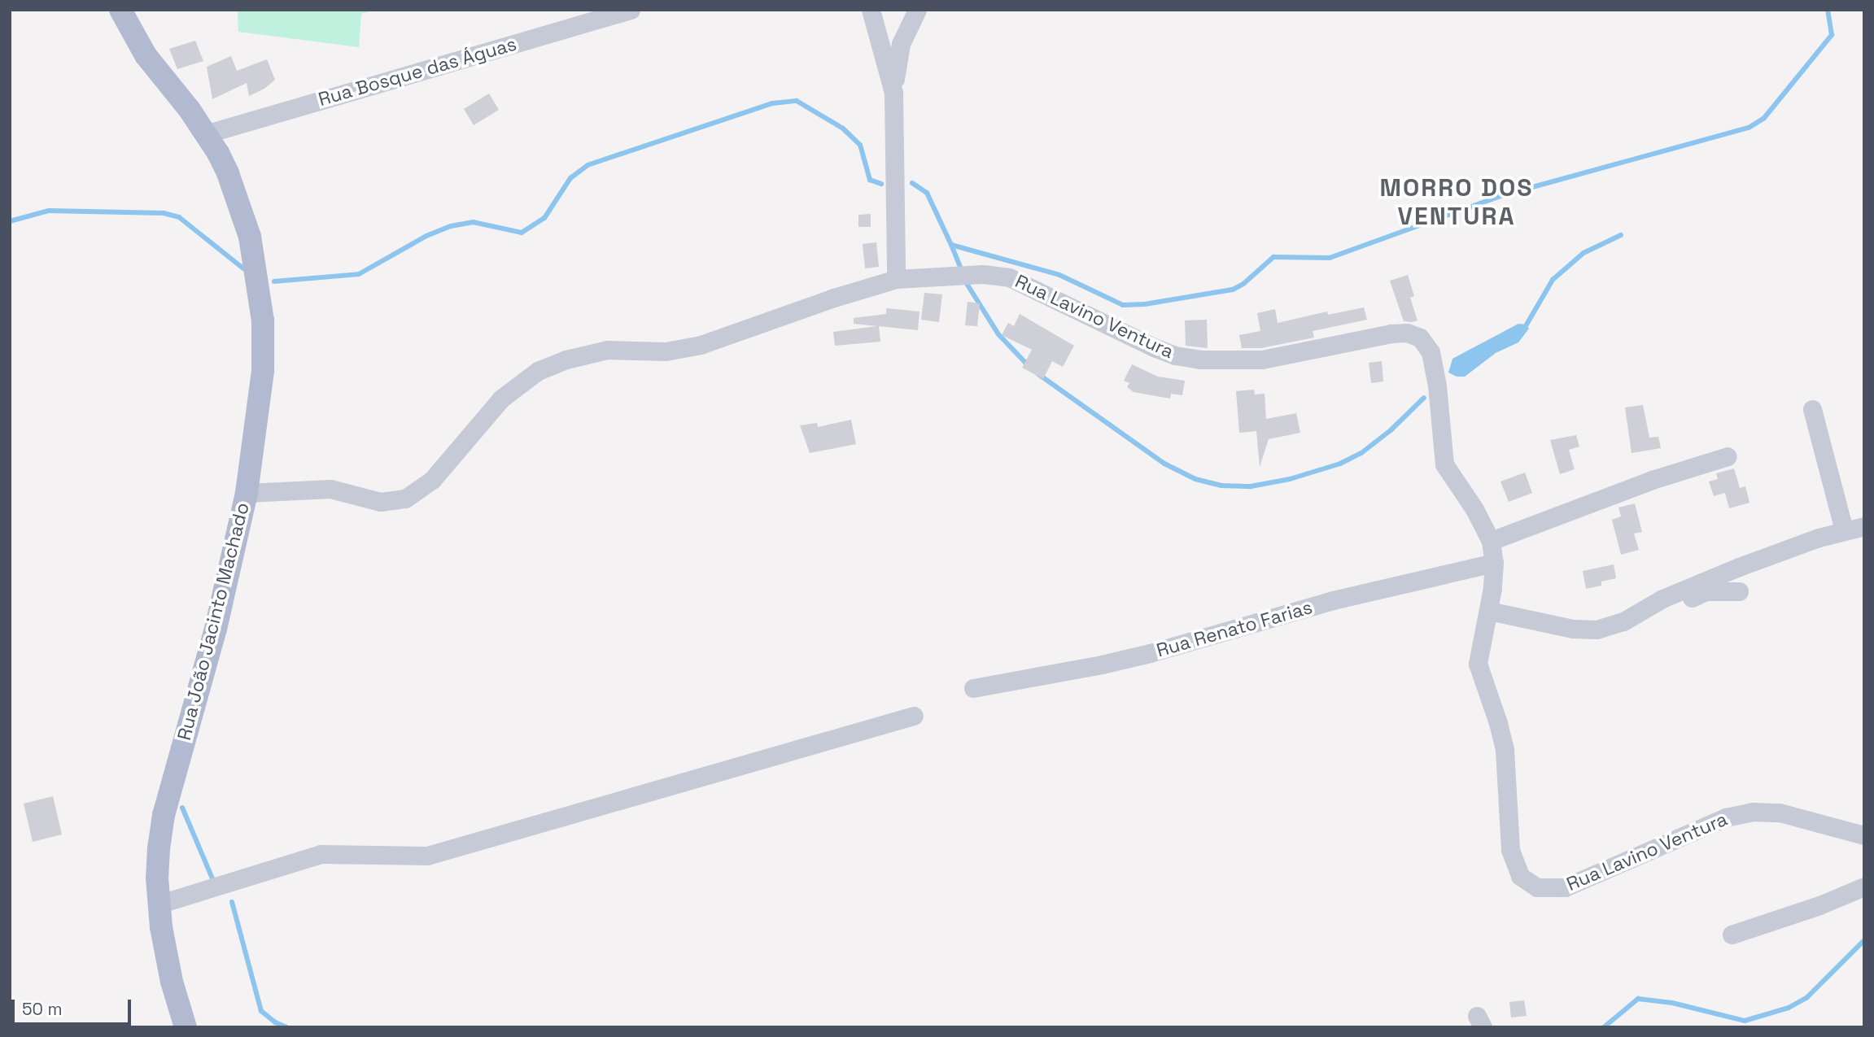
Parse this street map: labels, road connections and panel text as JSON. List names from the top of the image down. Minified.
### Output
{"streets":{"main road":["Rua João Jacinto Machado"],"street":["Rua Bosque das Águas","Rua Lavino Ventura","Rua Renato Farias"]},"crossings":[["Rua Bosque das Águas","Rua João Jacinto Machado"],["Rua Lavino Ventura","Rua João Jacinto Machado"],["Rua Lavino Ventura","Rua Renato Farias"]],"districts":["MORRO DOS VENTURA"],"scale_bar":"50 m"}
